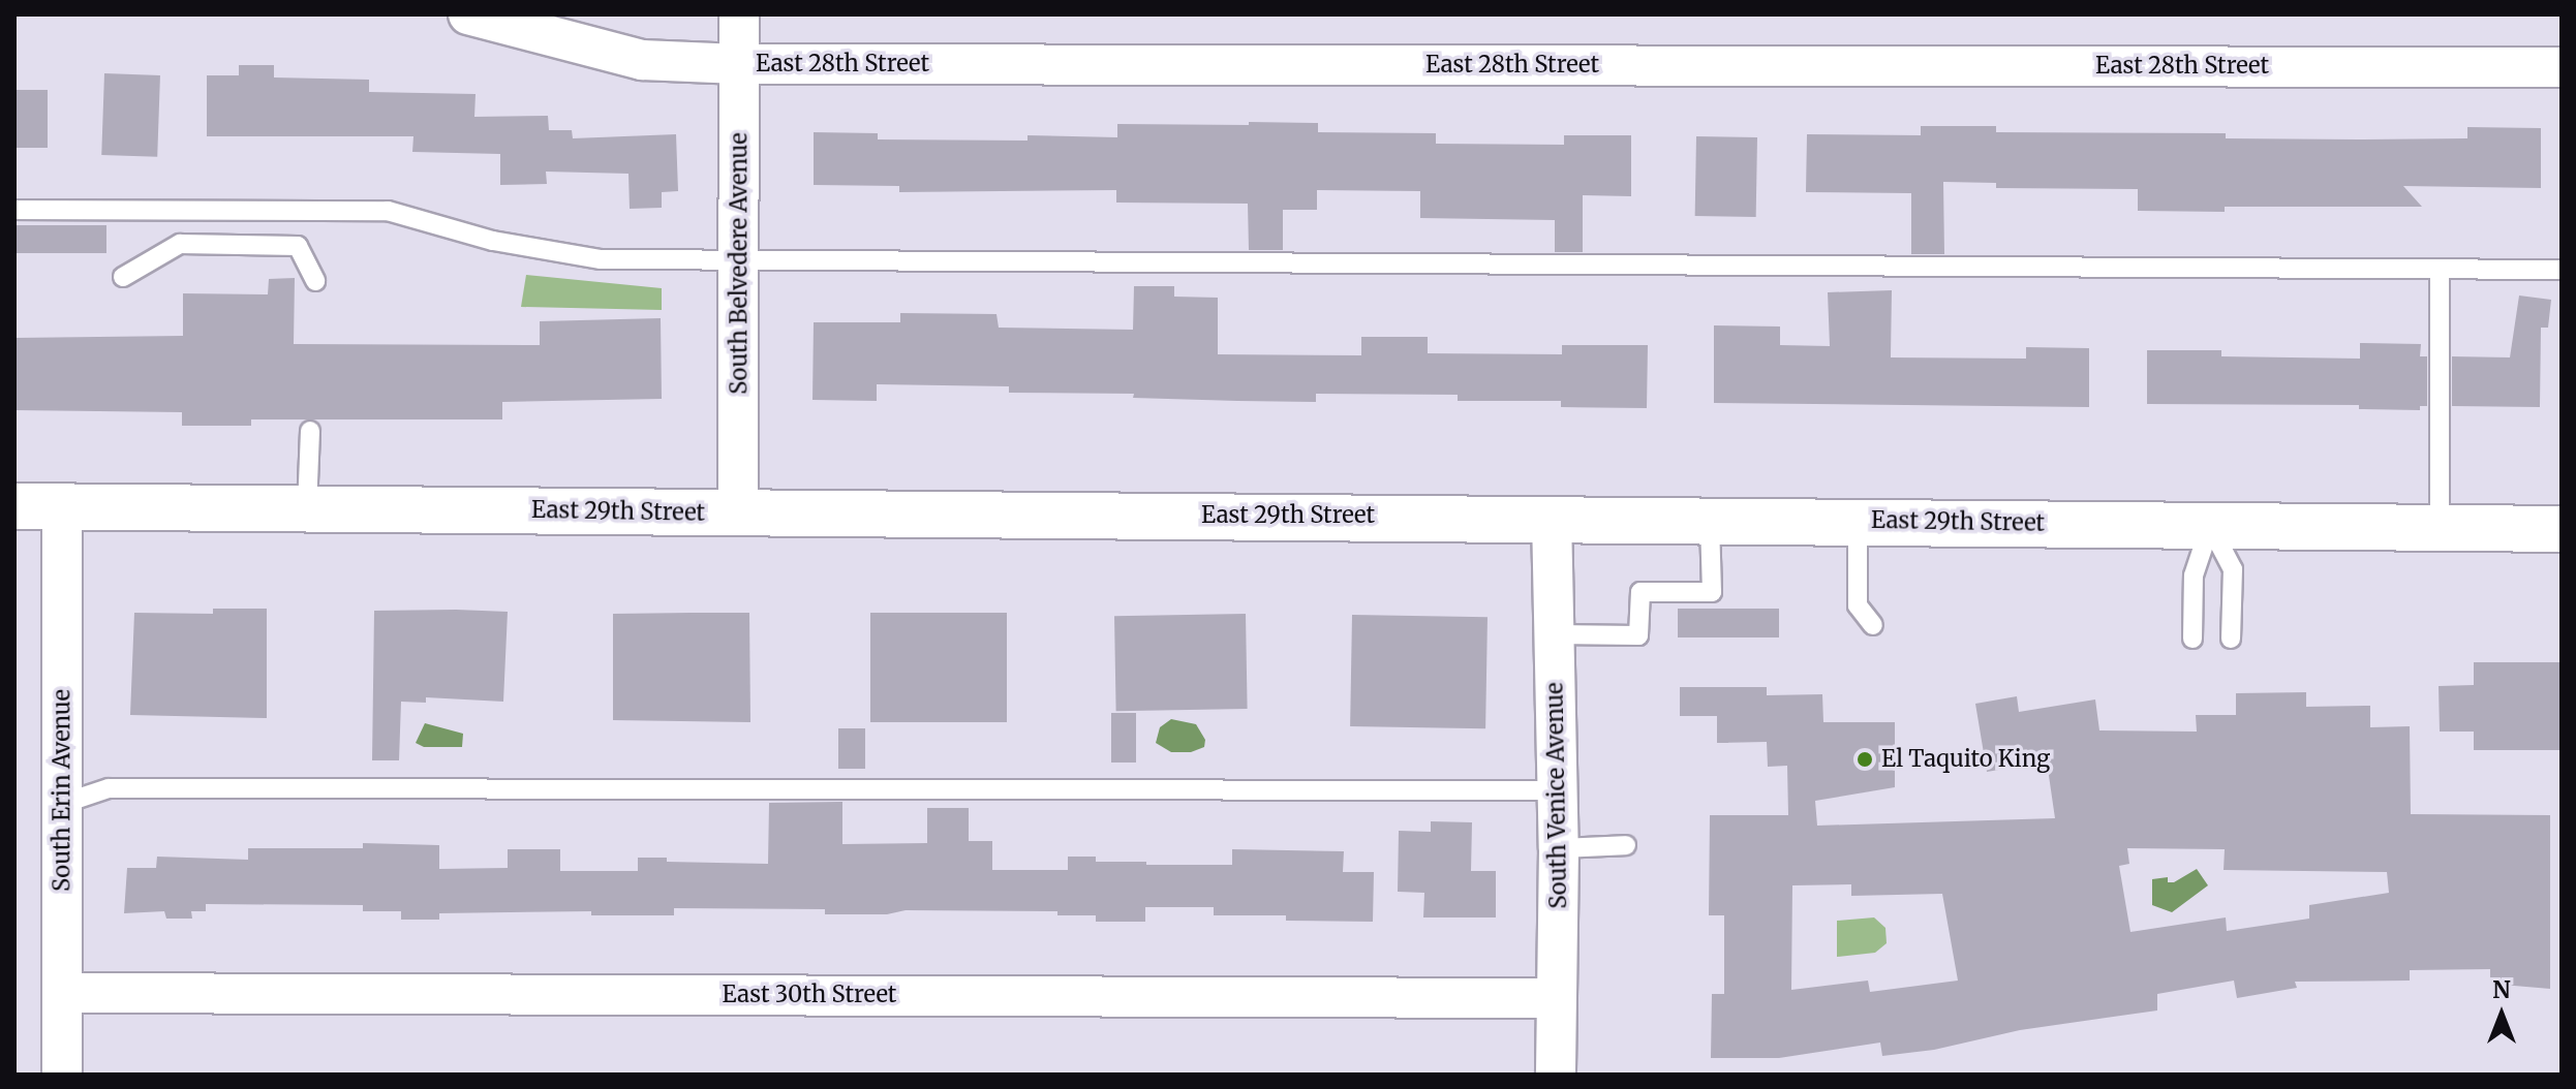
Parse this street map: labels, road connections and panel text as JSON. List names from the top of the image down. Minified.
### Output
{"streets":{"street":["East 28th Street","South Belvedere Avenue","East 29th Street","South Erin Avenue","South Venice Avenue","East 30th Street"]},"crossings":[["East 28th Street","South Belvedere Avenue"],["South Belvedere Avenue","East 29th Street"],["East 29th Street","South Erin Avenue"],["East 29th Street","South Venice Avenue"],["South Erin Avenue","East 30th Street"],["South Venice Avenue","East 30th Street"]],"places":["El Taquito King"],"north":"top"}
